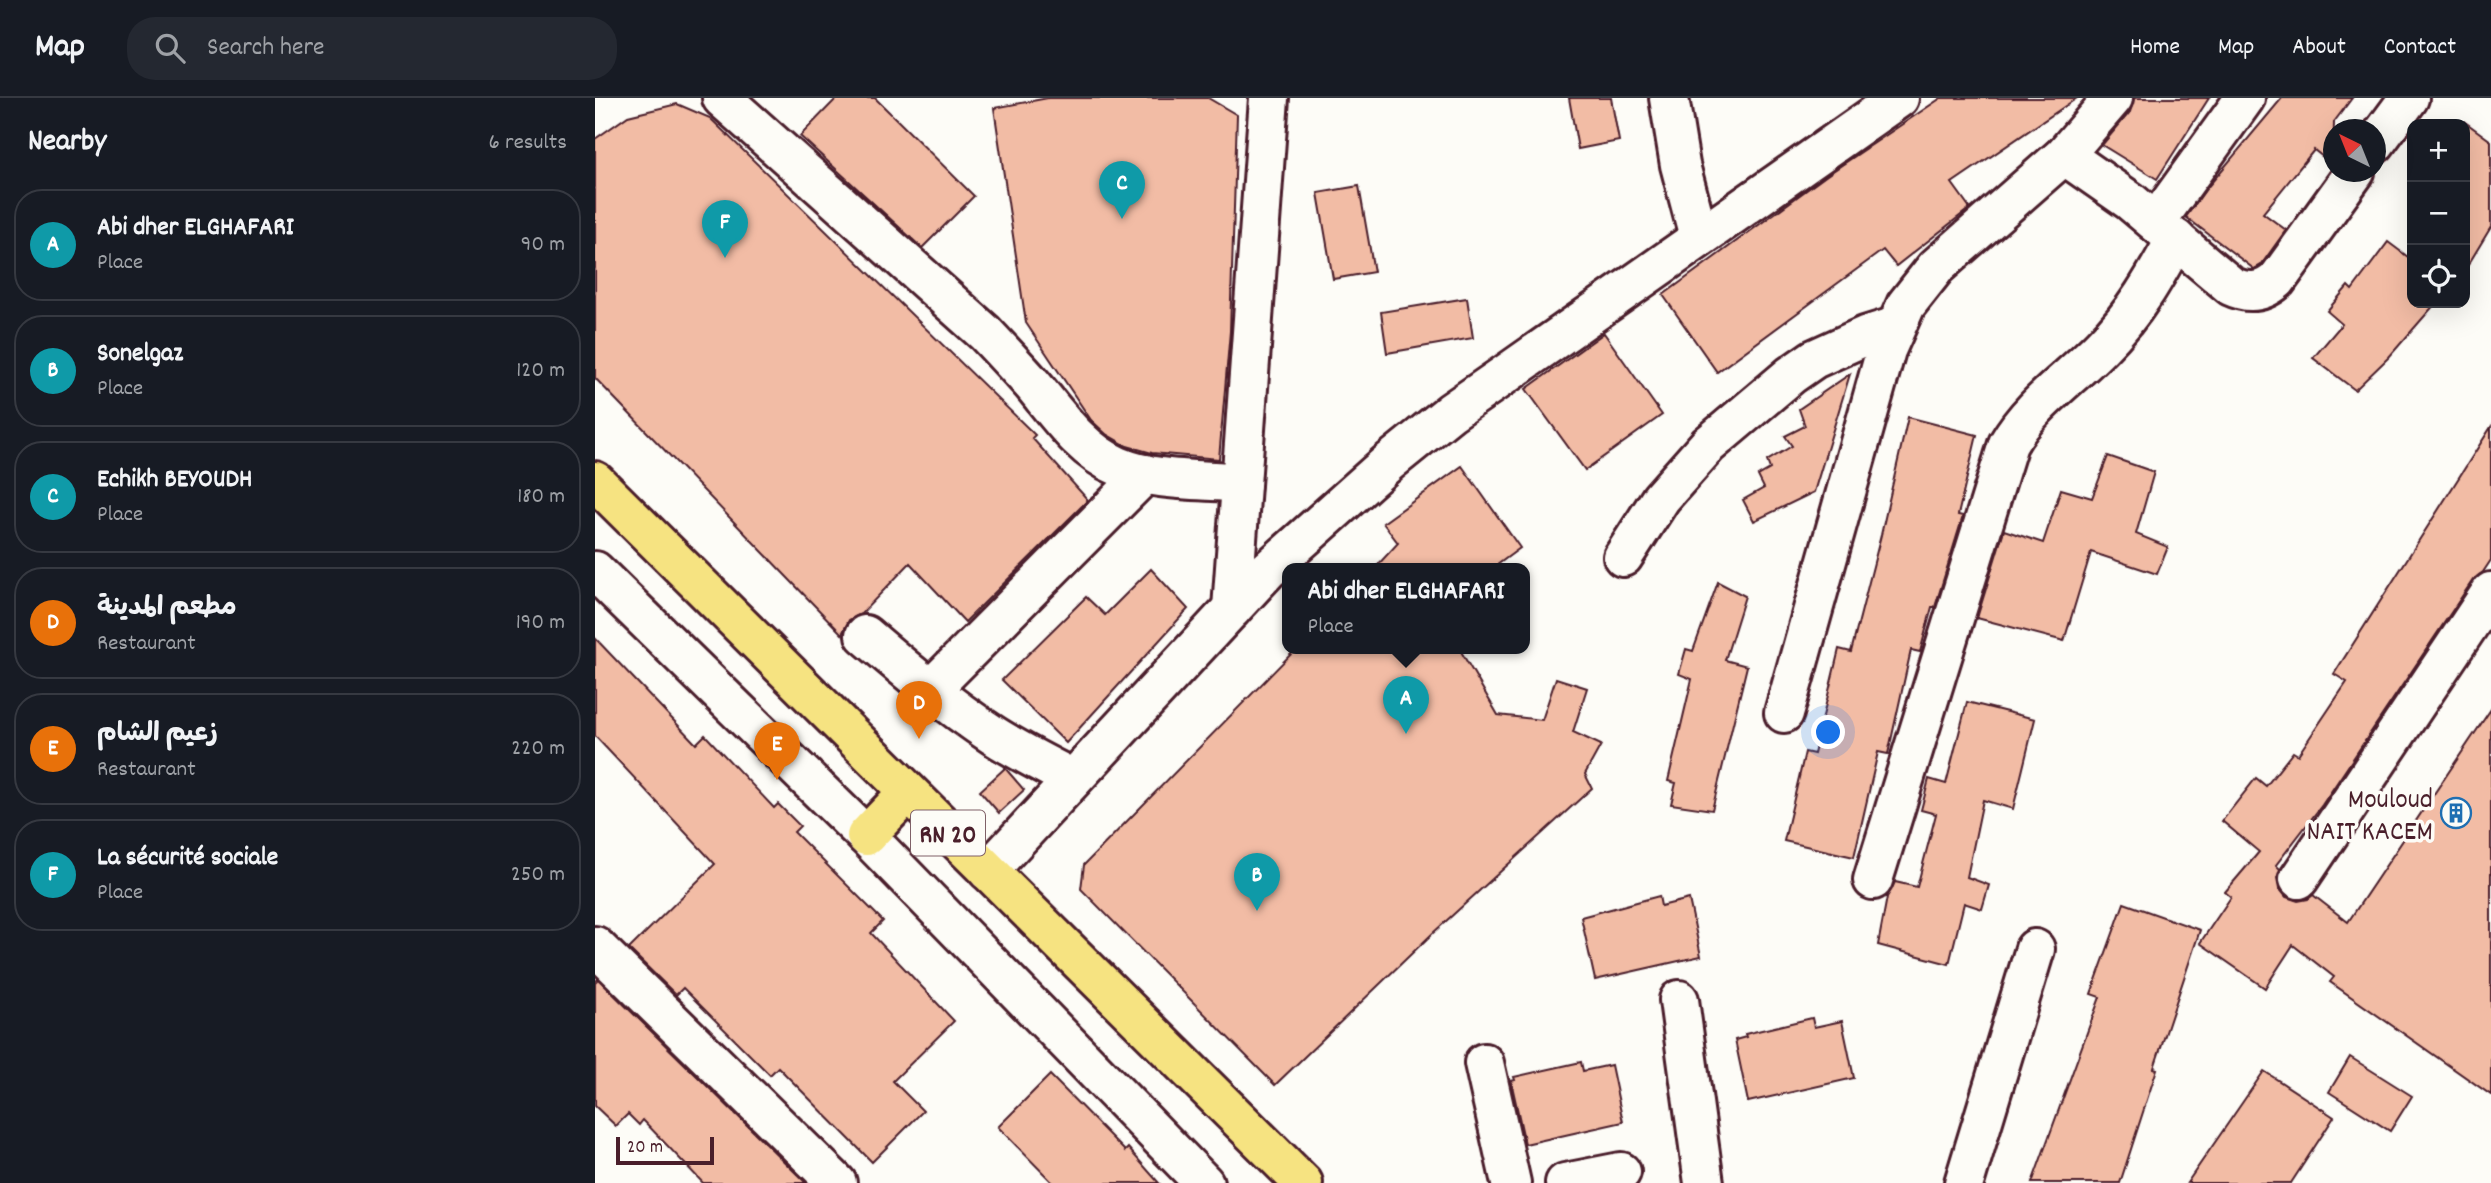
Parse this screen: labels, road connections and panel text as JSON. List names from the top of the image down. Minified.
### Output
{"streets":{"main road":["RN 20"]},"places":{"building":["Mouloud NAIT KACEM"]},"scale_bar":"20 m","north":"top left","page":{"header":"Map","search":"Search here","nav":["Home","Map","About","Contact"],"heading":["Nearby","6 results"],"map_buttons":["+","−"],"pins":["C","F","A","D","E","B"],"list":[{"mark":"A","name":"Abi dher ELGHAFARI","note":"Place","value":"90 m"},{"mark":"B","name":"Sonelgaz","note":"Place","value":"120 m"},{"mark":"C","name":"Echikh BEYOUDH","note":"Place","value":"180 m"},{"mark":"D","name":"مطعم المدينة","note":"Restaurant","value":"190 m"},{"mark":"E","name":"زعيم الشام","note":"Restaurant","value":"220 m"},{"mark":"F","name":"La sécurité sociale","note":"Place","value":"250 m"}],"popup":["Abi dher ELGHAFARI","Place"],"scale":"20 m"}}
